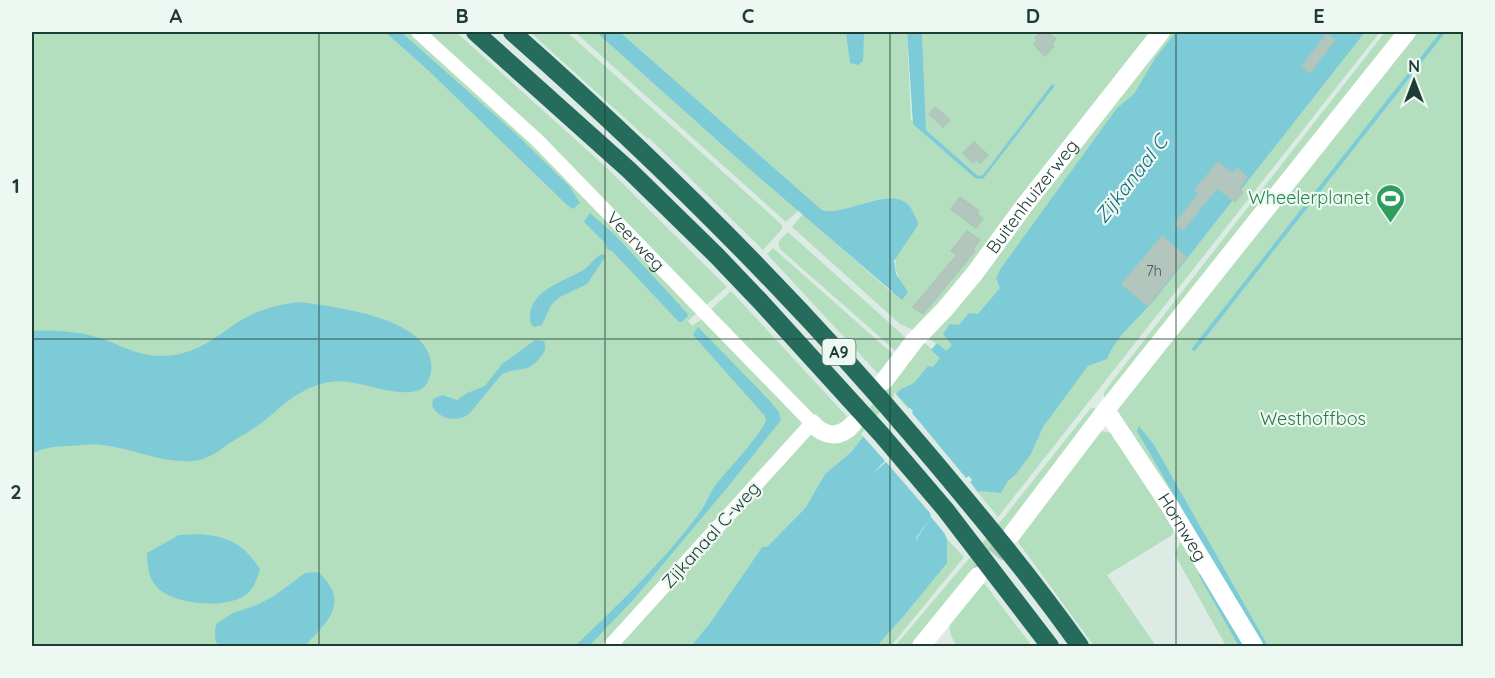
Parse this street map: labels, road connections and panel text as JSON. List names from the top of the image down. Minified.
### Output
{"streets":{"highway":["A9"],"street":["Buitenhuizerweg","Veerweg","Hornweg","Zijkanaal C-weg"]},"crossings":[["Veerweg","Zijkanaal C-weg"]],"water":["Zijkanaal C"],"parks":["Westhoffbos"],"places":{"sports":["Wheelerplanet"]},"house_numbers":["7h"],"north":"top","grid":{"columns":["A","B","C","D","E"],"rows":["1","2"]}}
